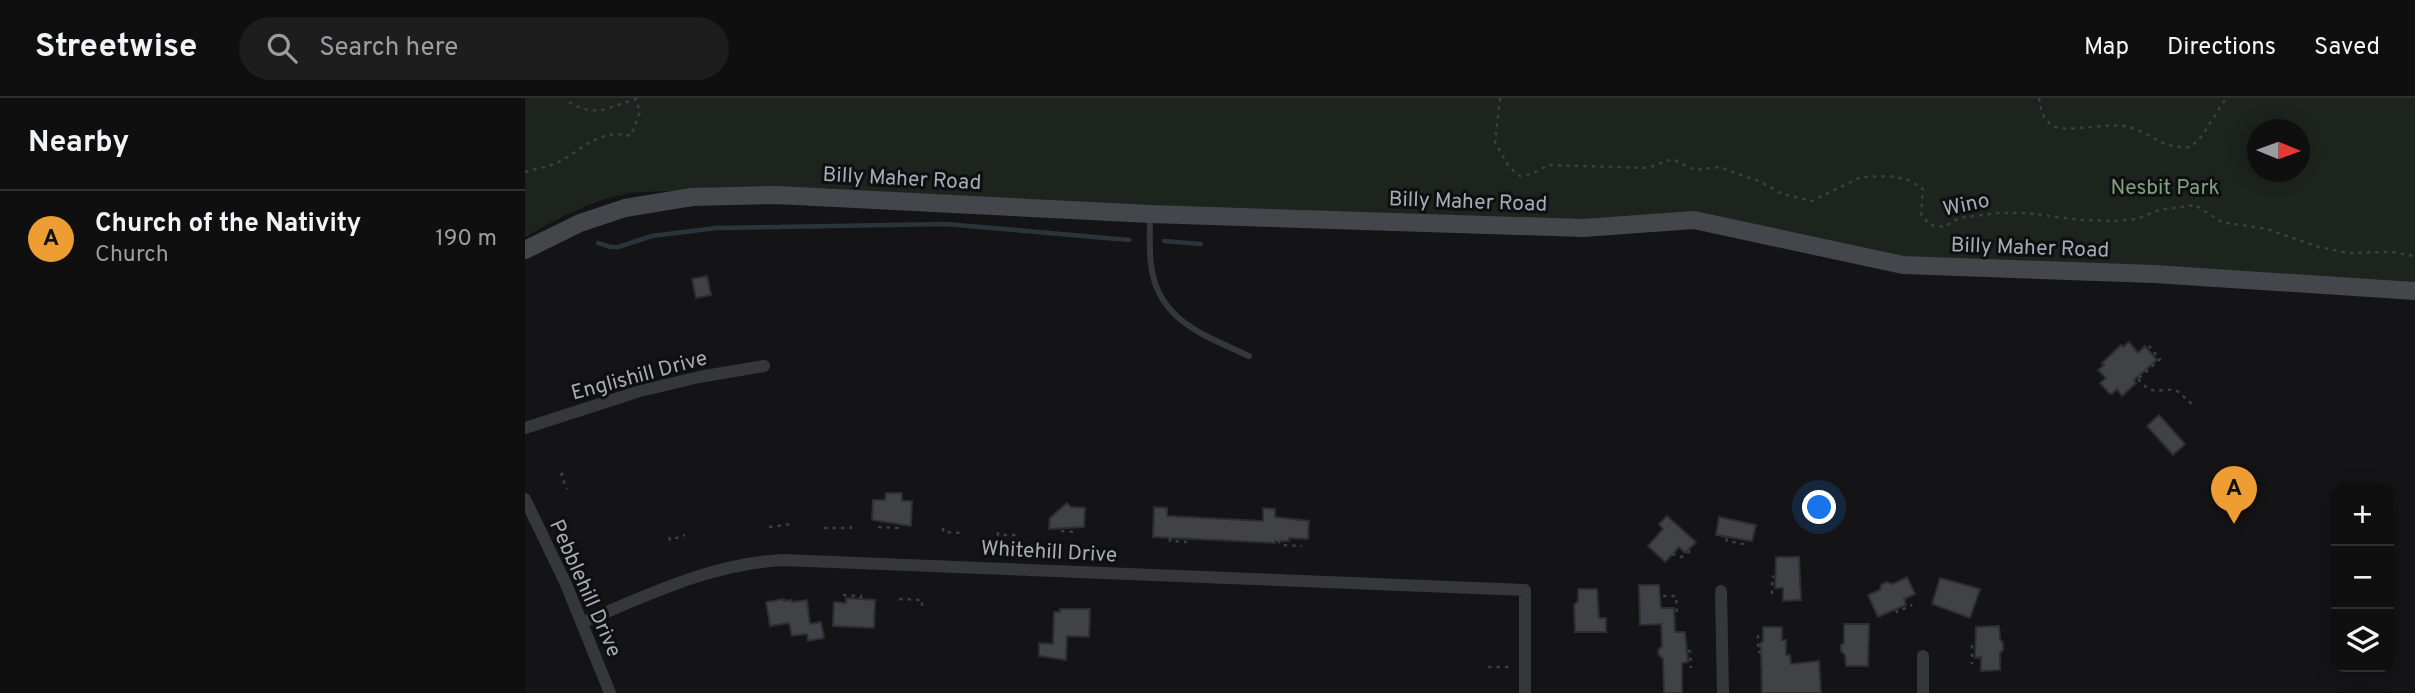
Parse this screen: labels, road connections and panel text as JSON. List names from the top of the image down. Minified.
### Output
{"streets":{"main road":["Billy Maher Road"],"street":["Englishill Drive","Whitehill Drive","Pebblehill Drive"],"path":["Wino"]},"crossings":[["Whitehill Drive","Pebblehill Drive"]],"parks":["Nesbit Park"],"north":"right","page":{"header":"Streetwise","search":"Search here","nav":["Map","Directions","Saved"],"heading":"Nearby","list":[{"mark":"A","name":"Church of the Nativity","note":"Church","value":"190 m"}],"pins":"A","map_buttons":["+","−"]}}
